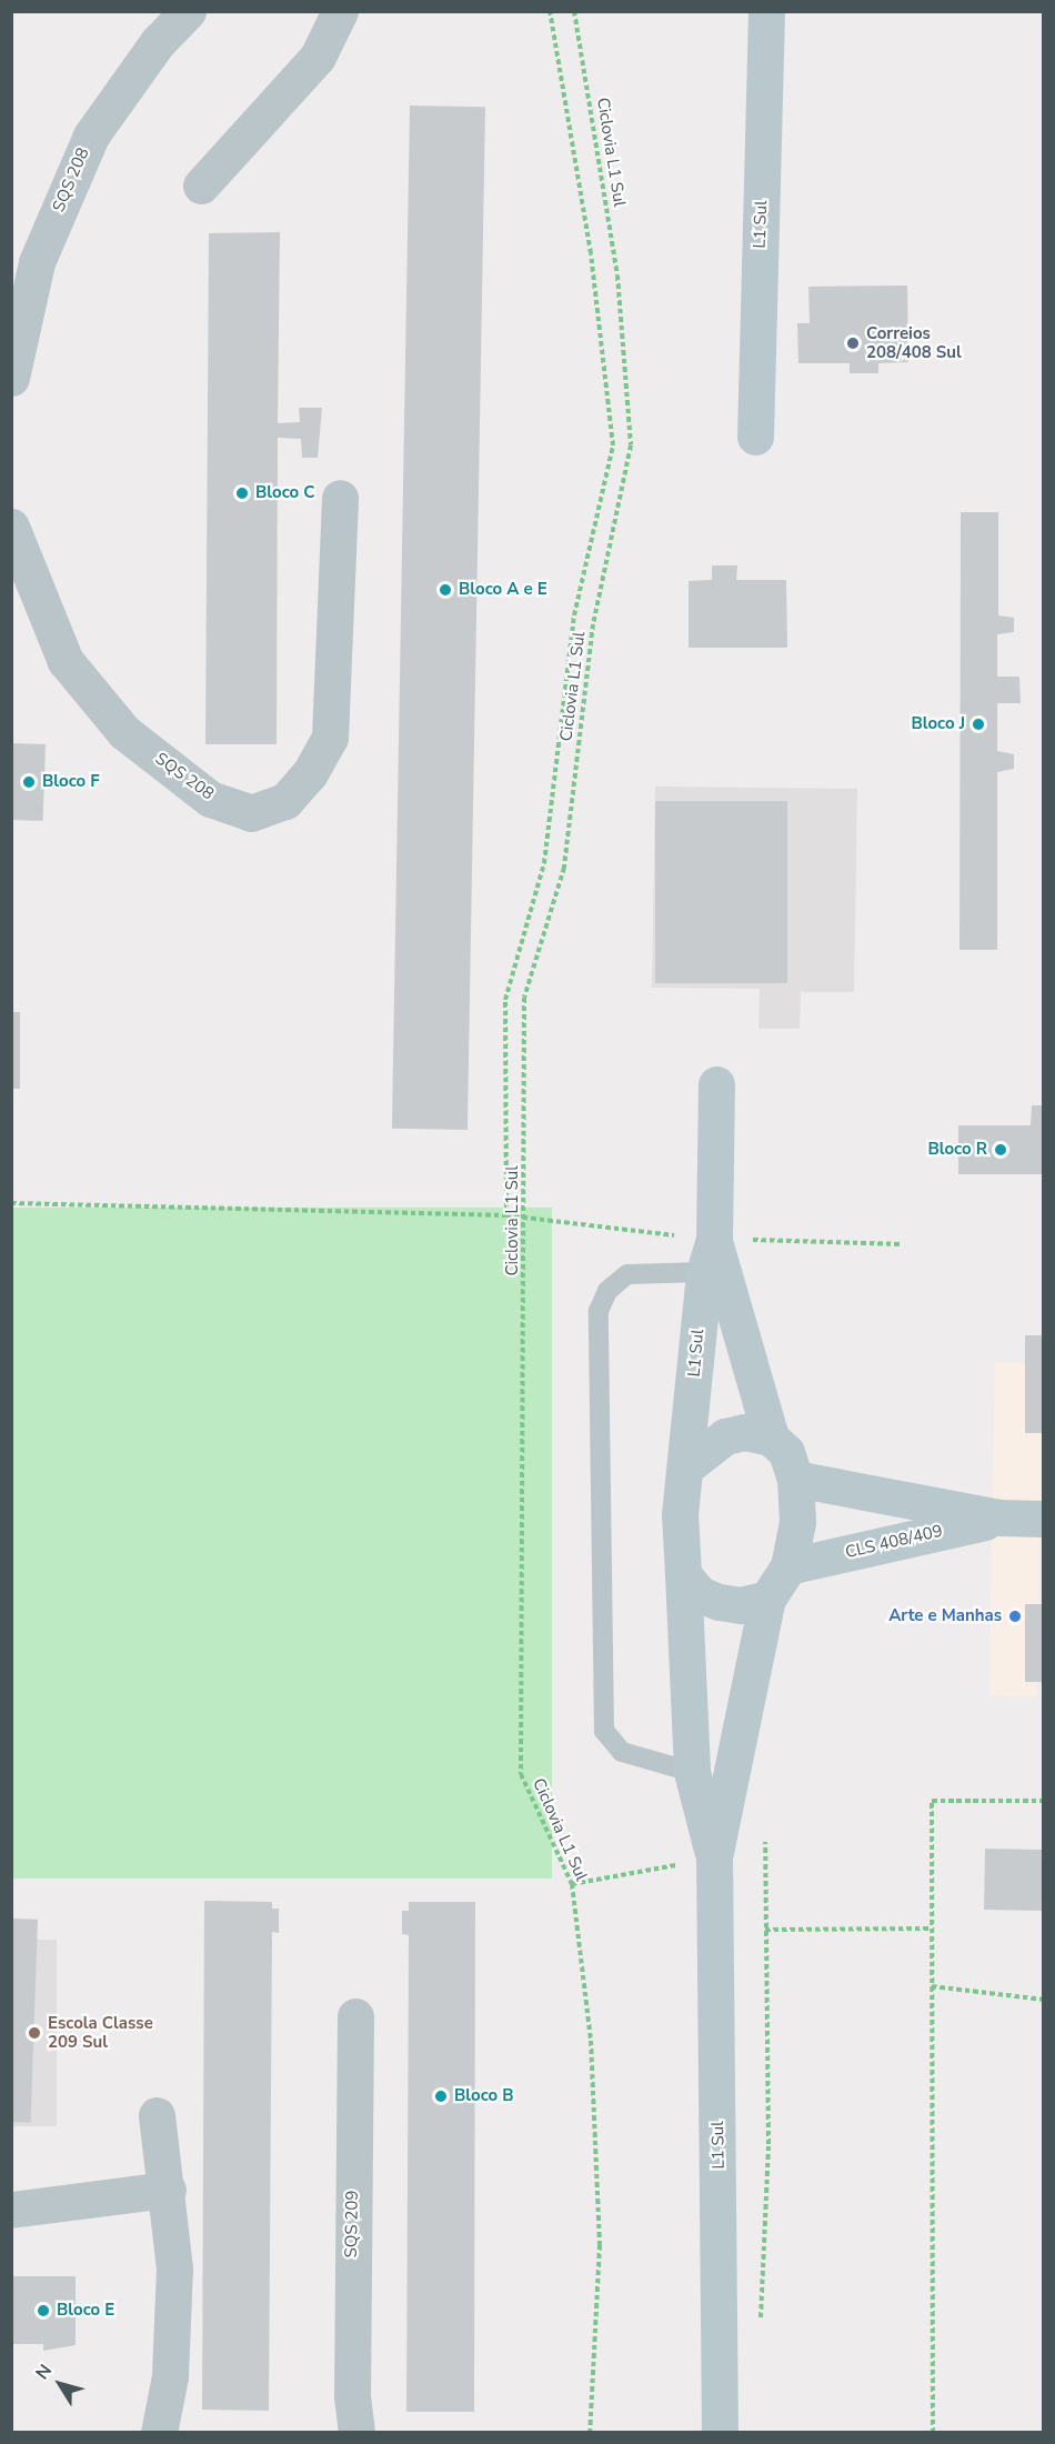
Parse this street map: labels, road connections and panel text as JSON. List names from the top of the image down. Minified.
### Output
{"streets":{"street":["SQS 208","L1 Sul","CLS 408/409","SQS 209"],"path":["Ciclovia L1 Sul"]},"crossings":[["L1 Sul","CLS 408/409"]],"places":["Correios 208/408 Sul","Bloco C","Bloco A e E","Bloco J","Bloco F","Bloco R","Arte e Manhas","Escola Classe 209 Sul","Bloco B","Bloco E"],"north":"top left"}
